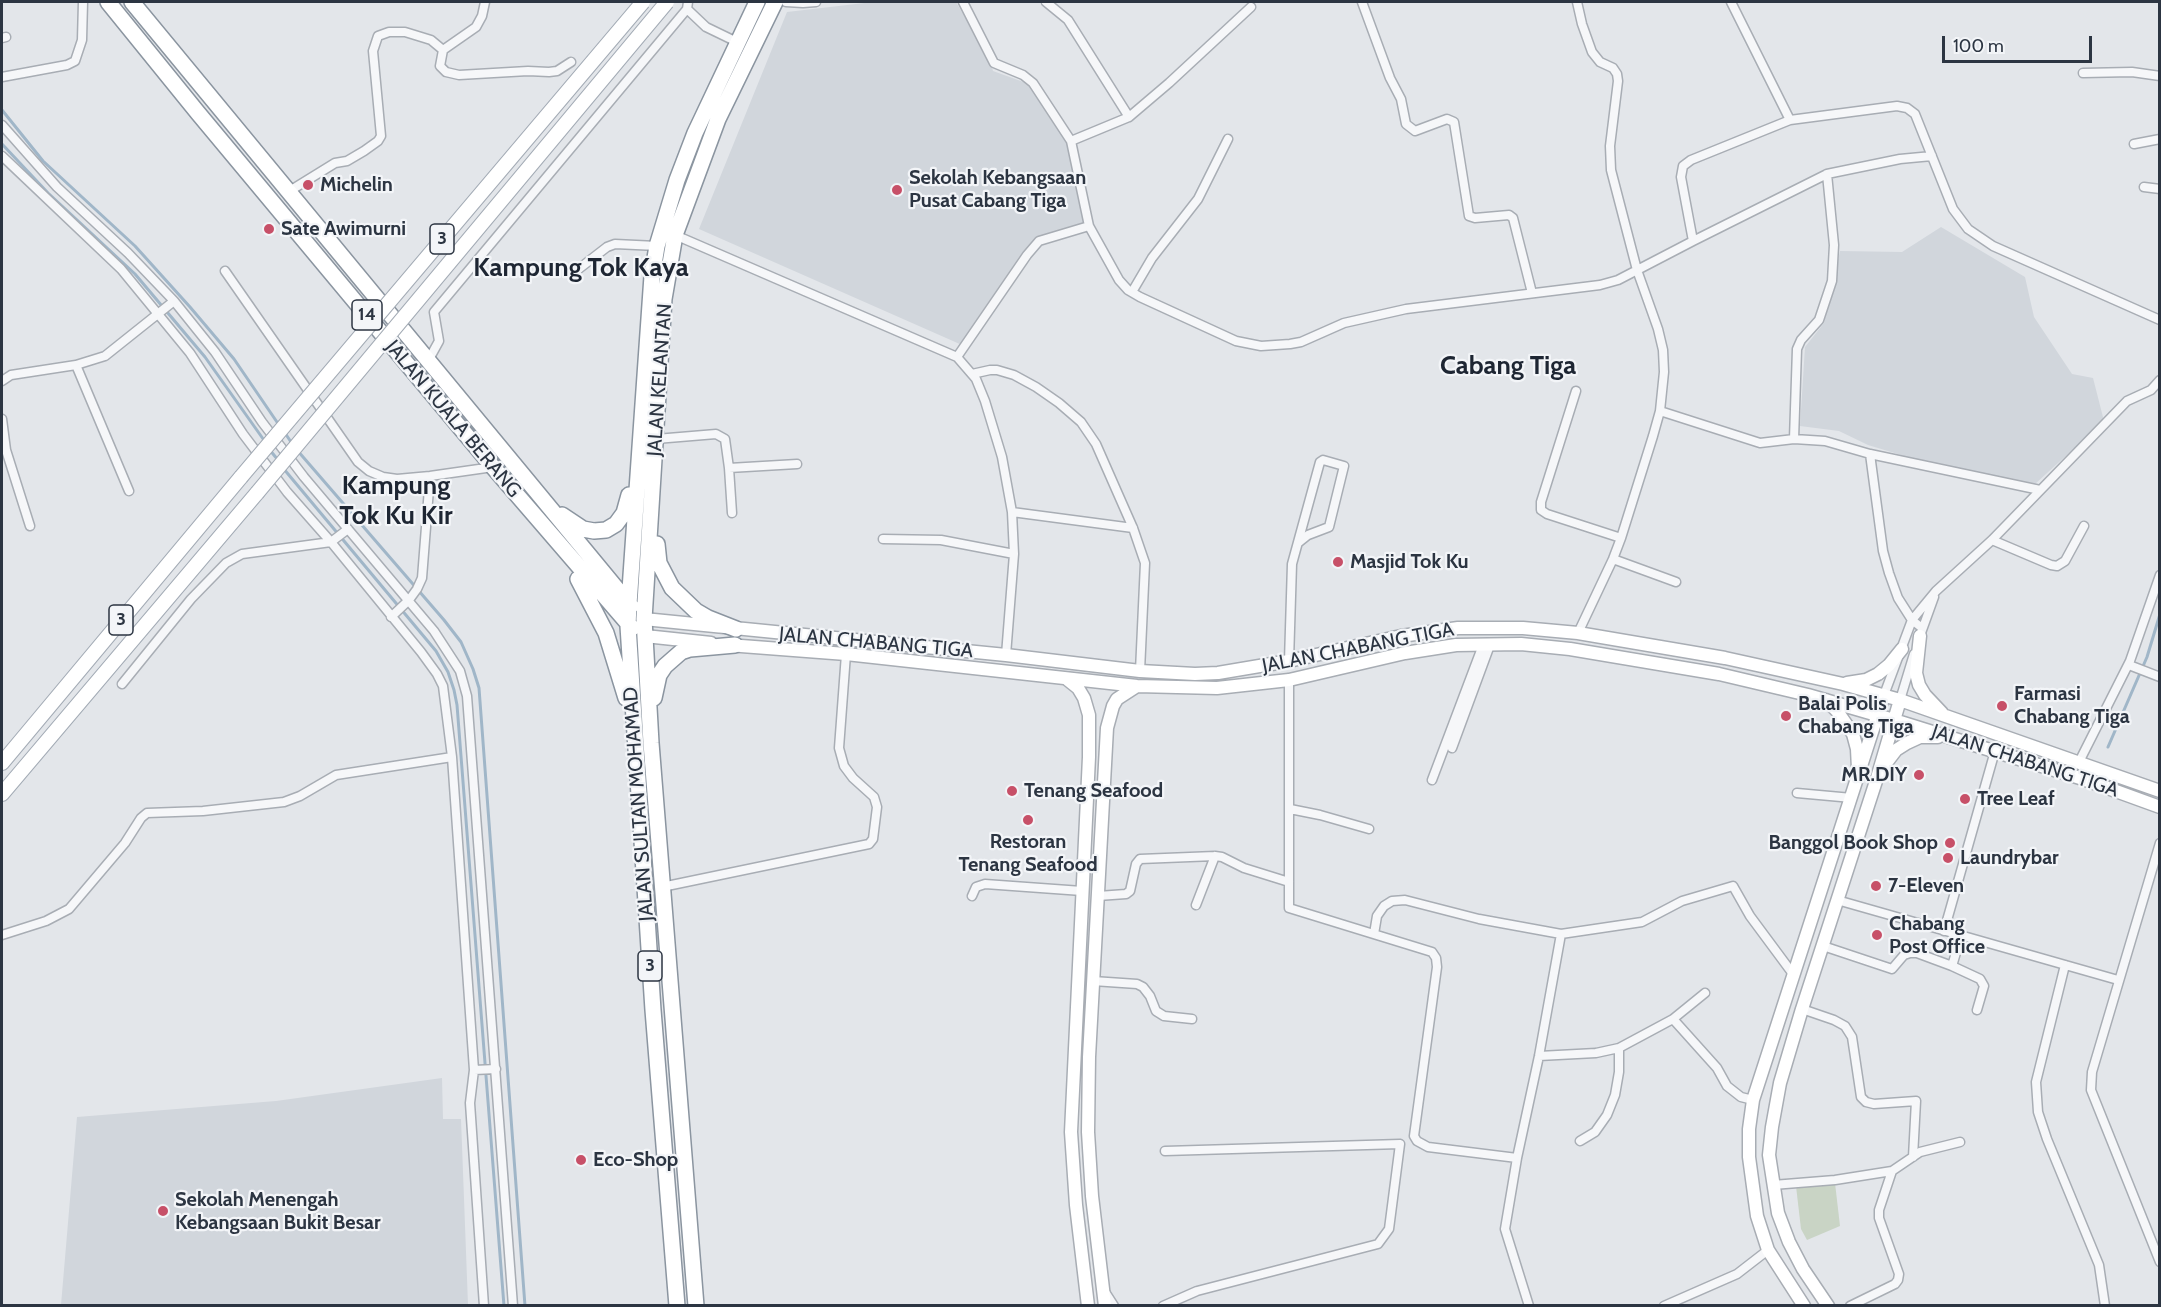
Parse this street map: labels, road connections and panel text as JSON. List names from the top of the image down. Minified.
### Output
{"streets":{"highway":["3","14","JALAN KELANTAN","JALAN KUALA BERANG","JALAN SULTAN MOHAMAD"],"main road":["JALAN CHABANG TIGA"]},"crossings":[["JALAN KELANTAN","JALAN KUALA BERANG"],["JALAN KELANTAN","JALAN CHABANG TIGA"],["JALAN KELANTAN","JALAN SULTAN MOHAMAD"],["JALAN KUALA BERANG","JALAN CHABANG TIGA"],["JALAN KUALA BERANG","JALAN SULTAN MOHAMAD"],["JALAN CHABANG TIGA","JALAN SULTAN MOHAMAD"]],"districts":["Kampung Tok Kaya","Cabang Tiga","Kampung Tok Ku Kir"],"places":["Michelin","Sekolah Kebangsaan Pusat Cabang Tiga","Sate Awimurni","Masjid Tok Ku","Farmasi Chabang Tiga","Balai Polis Chabang Tiga","MR.DIY","Tenang Seafood","Tree Leaf","Restoran Tenang Seafood","Banggol Book Shop","Laundrybar","7-Eleven","Chabang Post Office","Eco-Shop","Sekolah Menengah Kebangsaan Bukit Besar"],"scale_bar":"100 m"}
